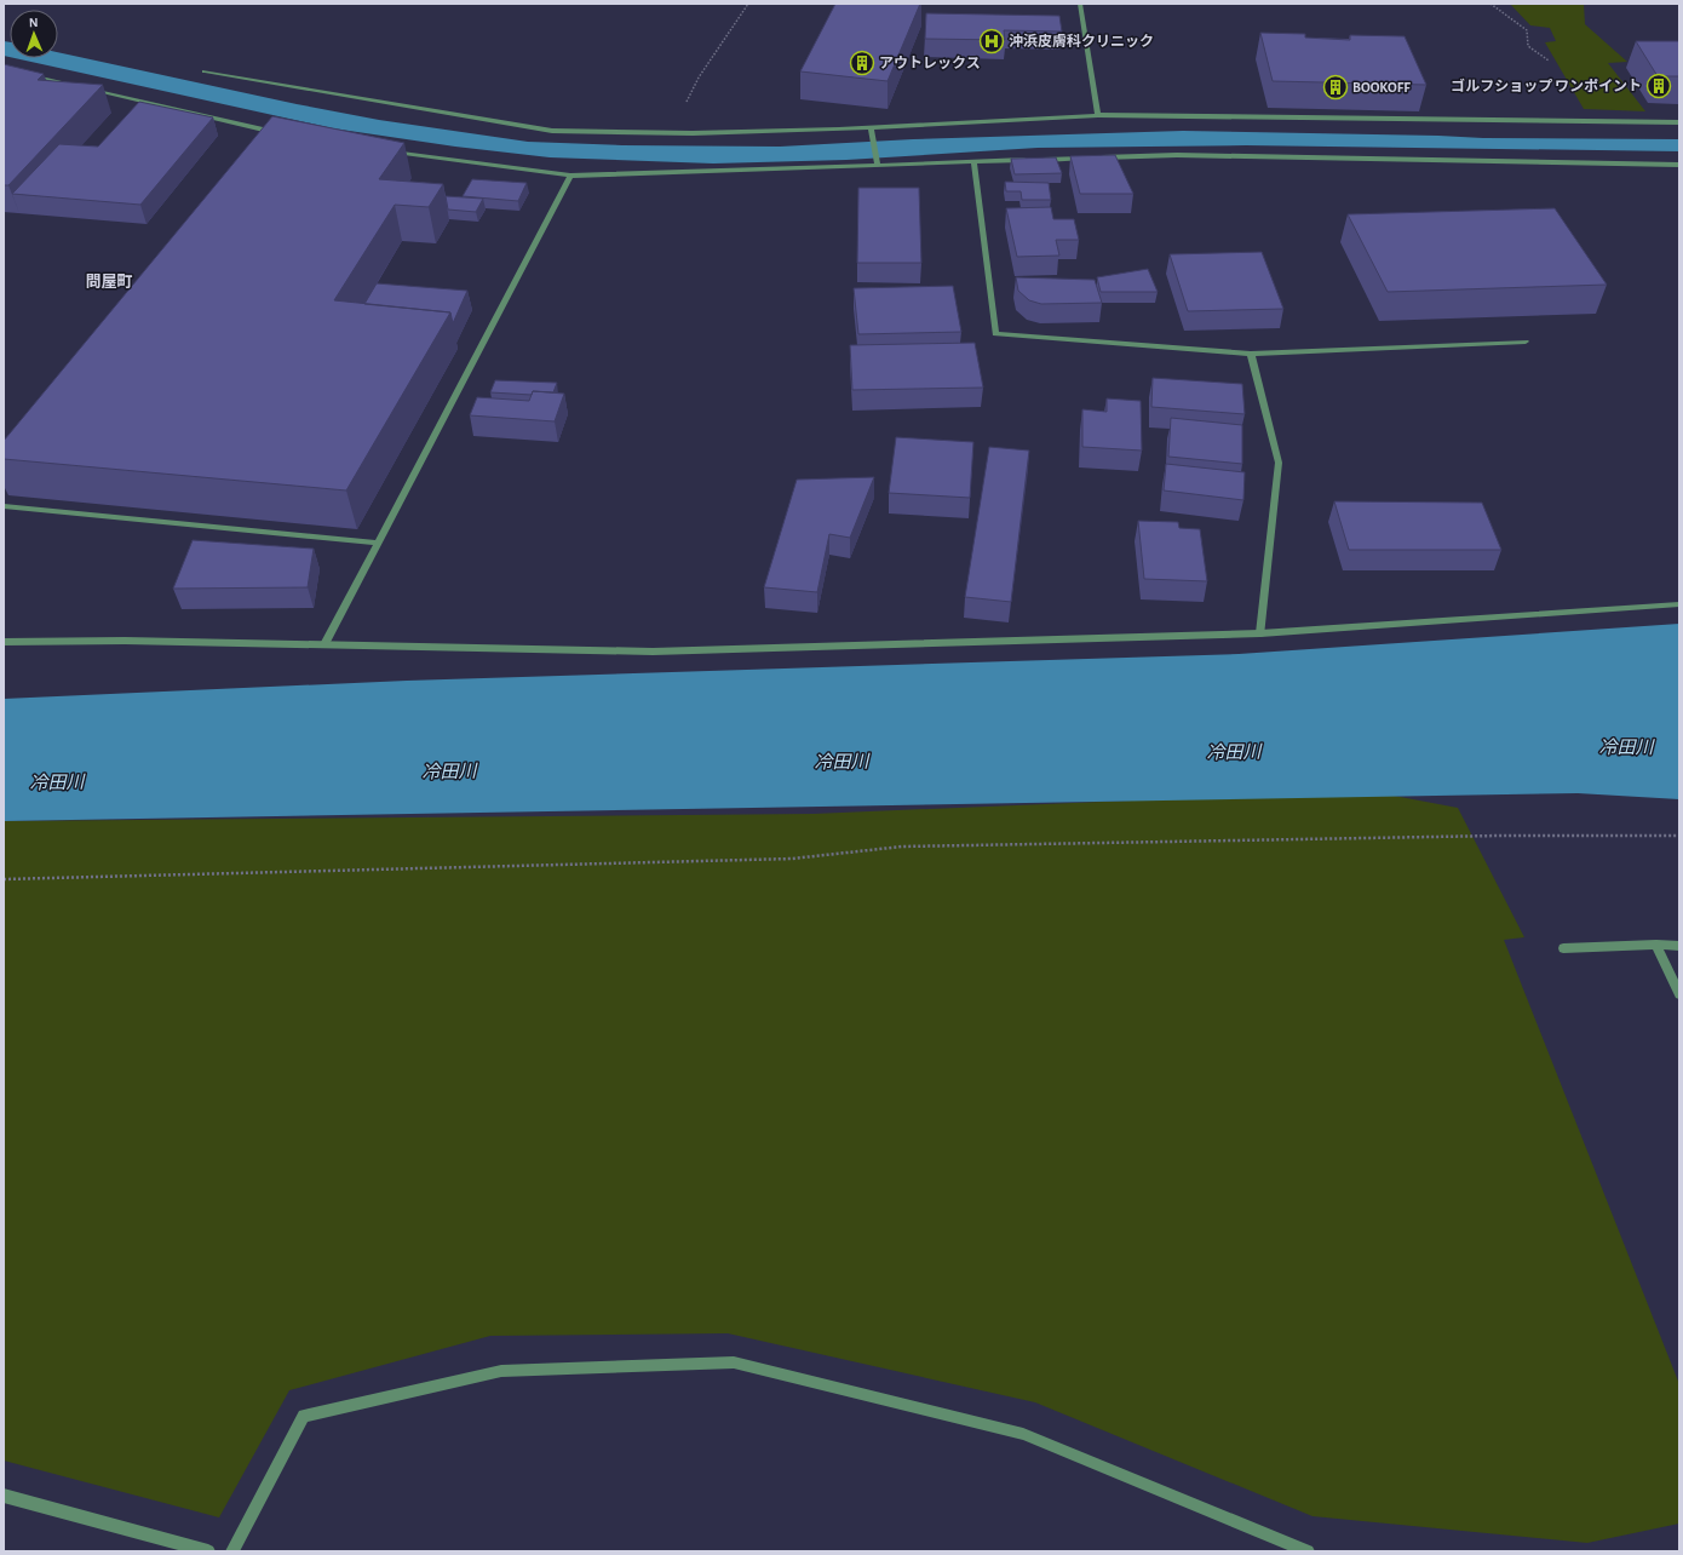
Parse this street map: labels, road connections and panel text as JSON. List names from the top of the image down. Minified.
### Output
{"districts":["問屋町"],"water":["冷田川"],"places":{"hospital":["沖浜皮膚科クリニック"],"building":["アウトレックス","ゴルフショップ ワンポイント","BOOKOFF"]},"north":"top"}
